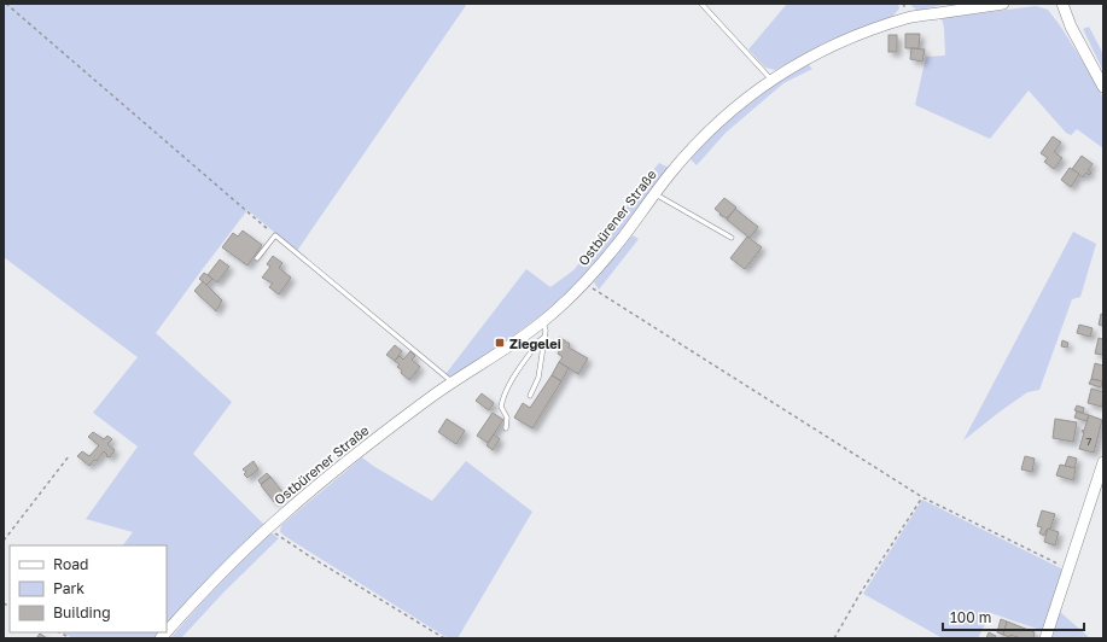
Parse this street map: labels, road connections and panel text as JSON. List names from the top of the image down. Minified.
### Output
{"streets":{"street":["Ostbürener Straße"]},"places":{"transit":["Ziegelei"]},"house_numbers":["7"],"legend":["Road","Park","Building"],"scale_bar":"100 m"}
